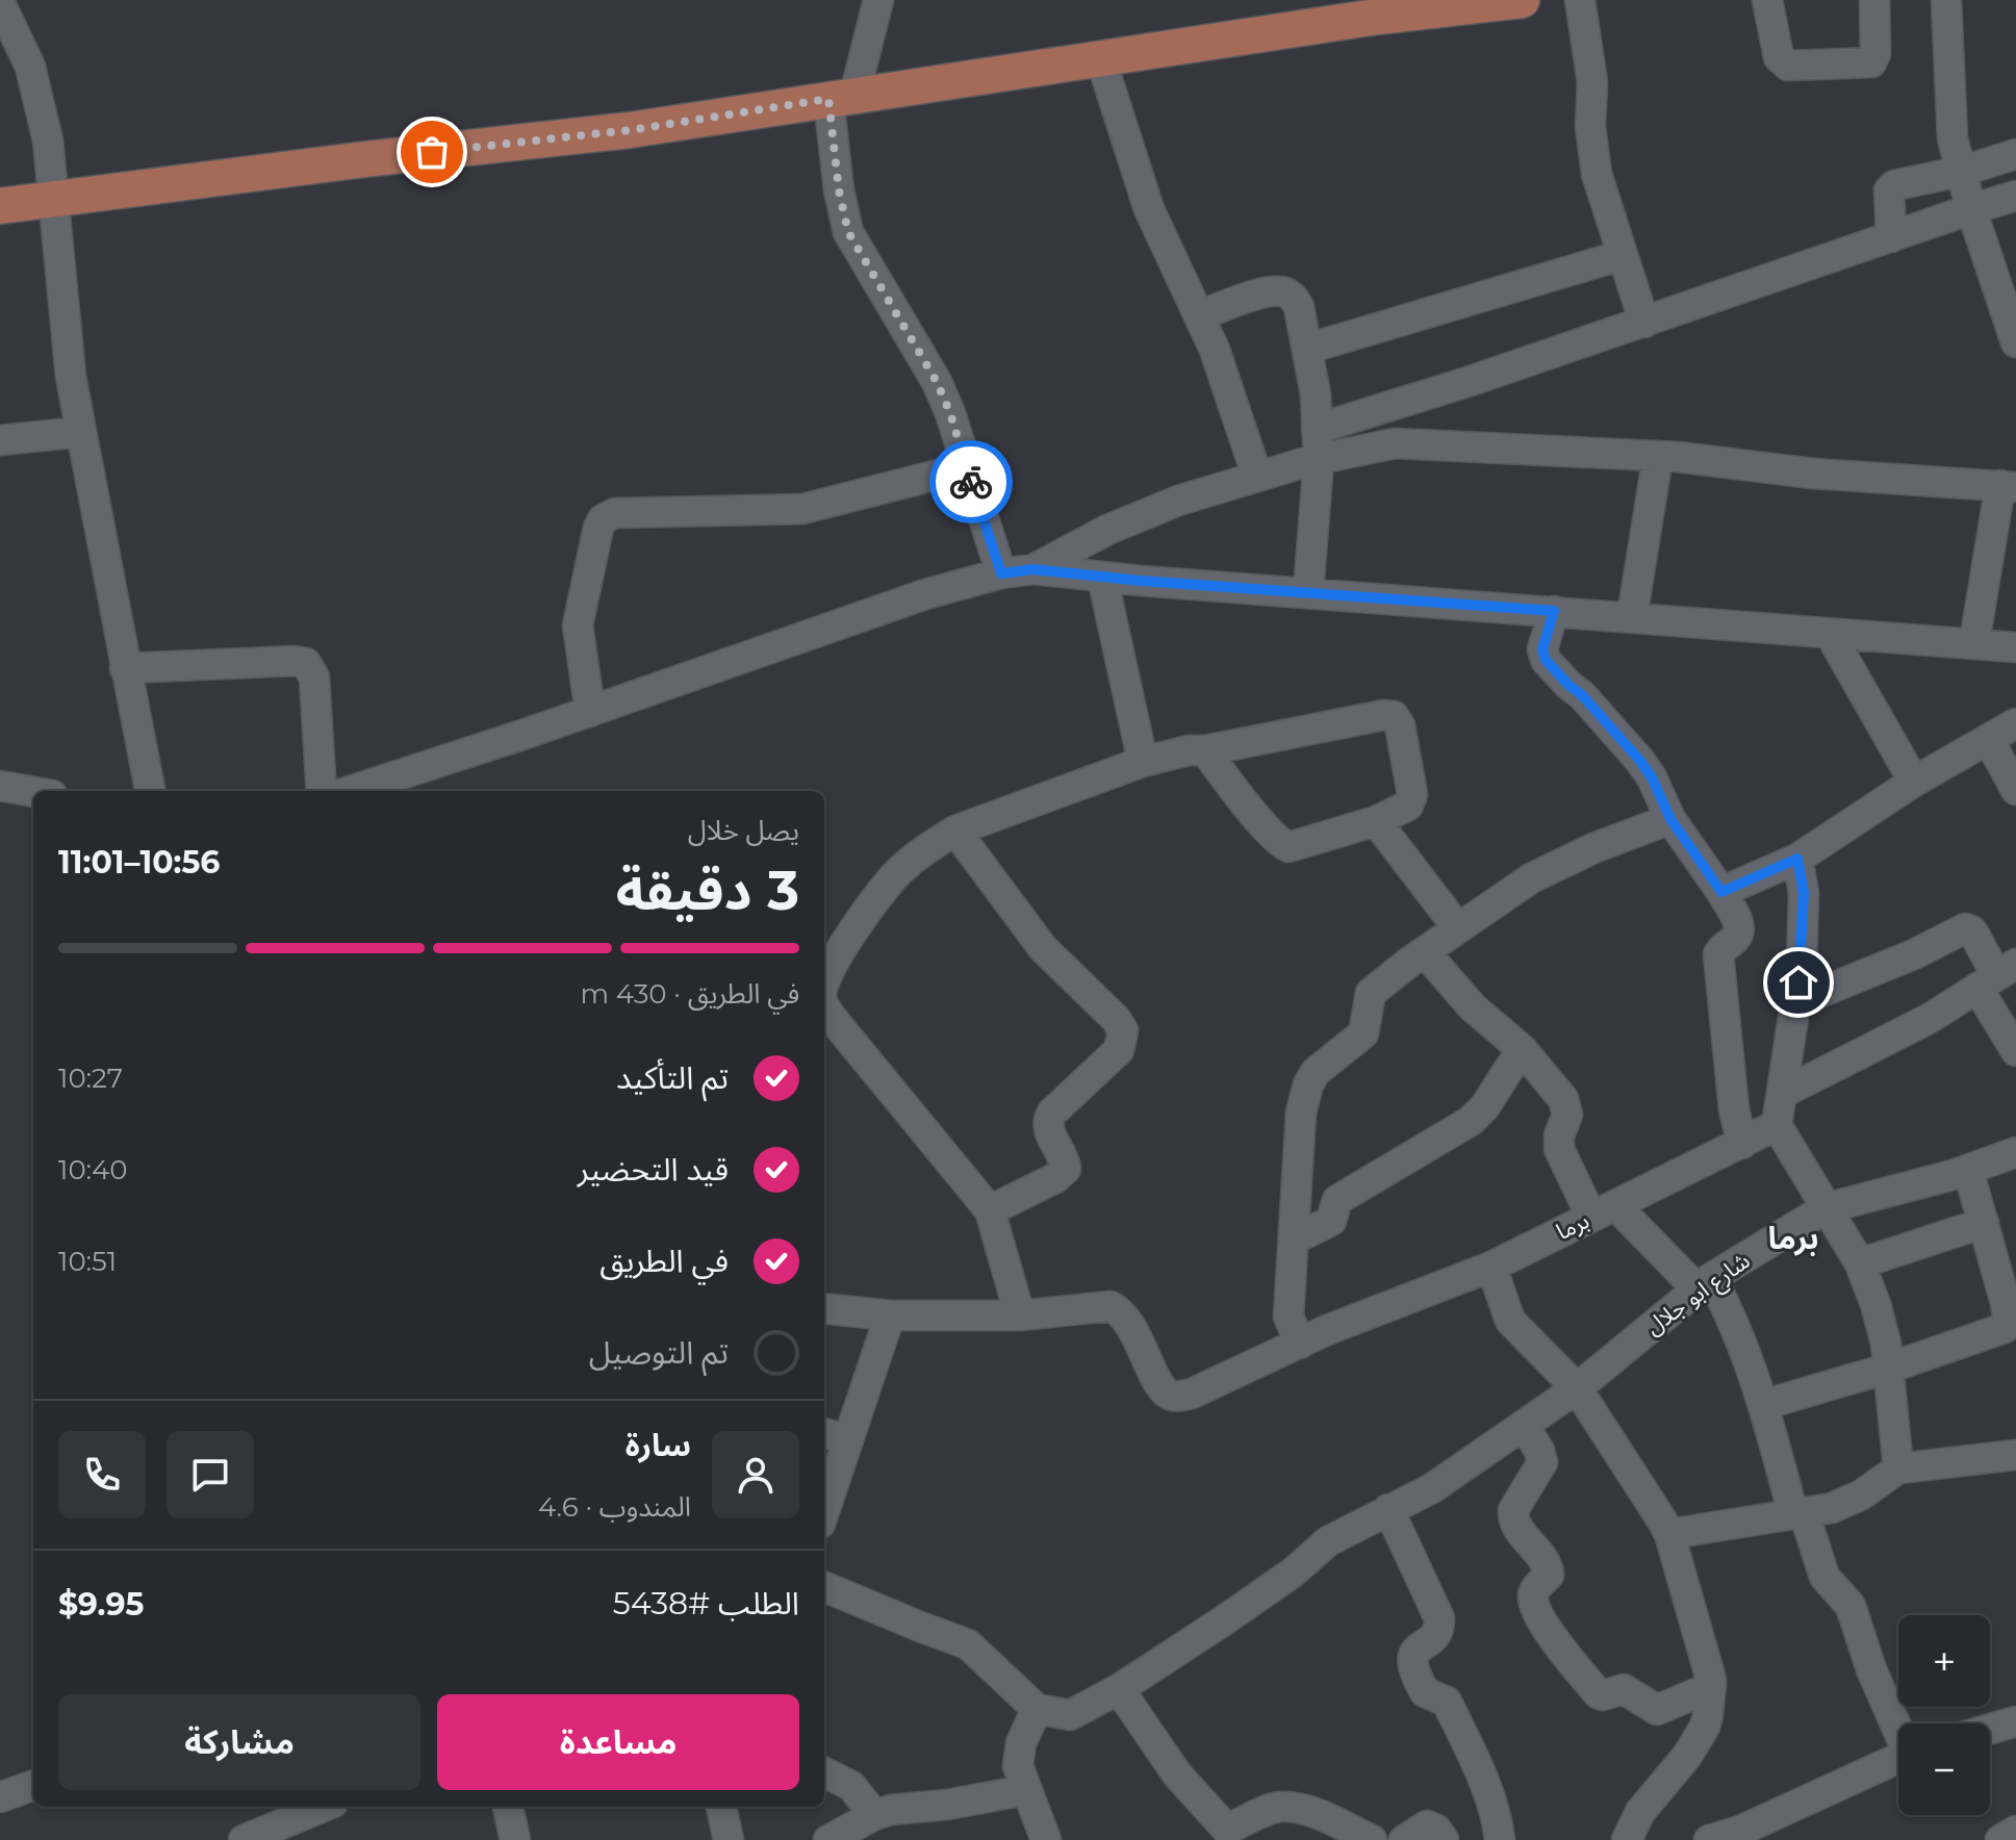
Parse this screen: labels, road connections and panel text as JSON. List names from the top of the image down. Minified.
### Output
{"streets":{"street":["برما","شارع ابو جلال"]},"districts":["برما"],"page":{"heading":["3 دقيقة","يصل خلال","10:56–11:01"],"panel":["سارة","المندوب · 4.6","الطلب #5438","$9.95"],"bar":"في الطريق · 430 m","list":[["تم التأكيد","10:27"],["قيد التحضير","10:40"],["في الطريق","10:51"],"تم التوصيل"],"map_buttons":["+","−"],"buttons":["مساعدة","مشاركة"]}}
